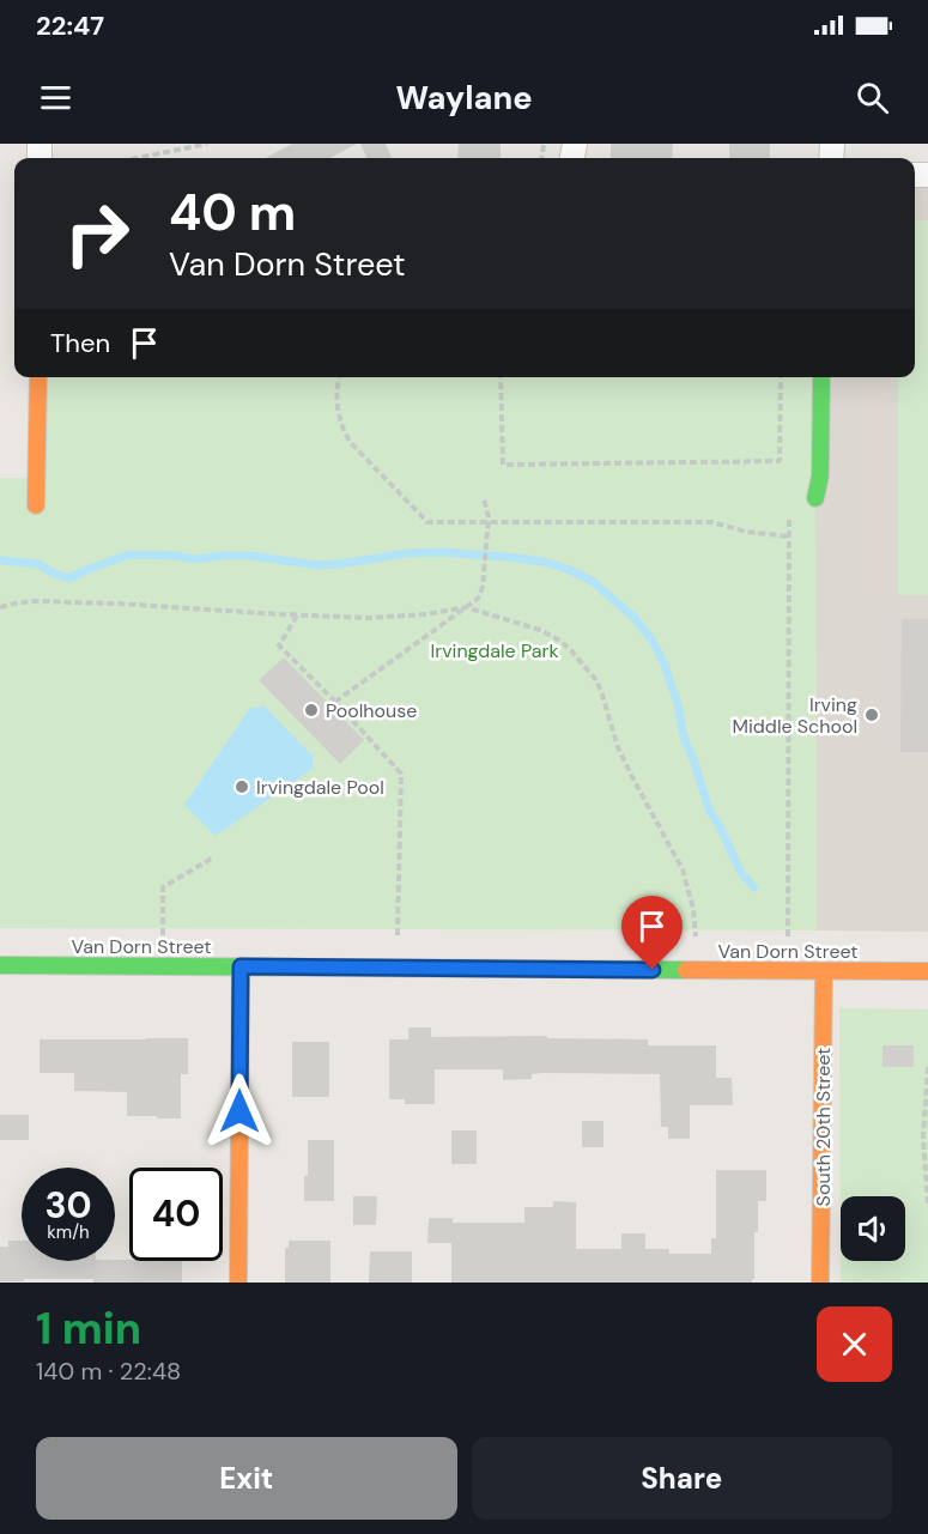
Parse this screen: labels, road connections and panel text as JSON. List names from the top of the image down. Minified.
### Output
{"streets":{"main road":["Van Dorn Street","South 20th Street"]},"crossings":[["Van Dorn Street","South 20th Street"]],"parks":["Irvingdale Park"],"places":["Poolhouse","Irving Middle School","Irvingdale Pool"],"page":{"status":"22:47","header":"Waylane","turn":["40 m","Van Dorn Street"],"then":"Then","speed":"30 km/h","limit":"40","heading":["1 min","140 m · 22:48"],"buttons":["Exit","Share"]}}
